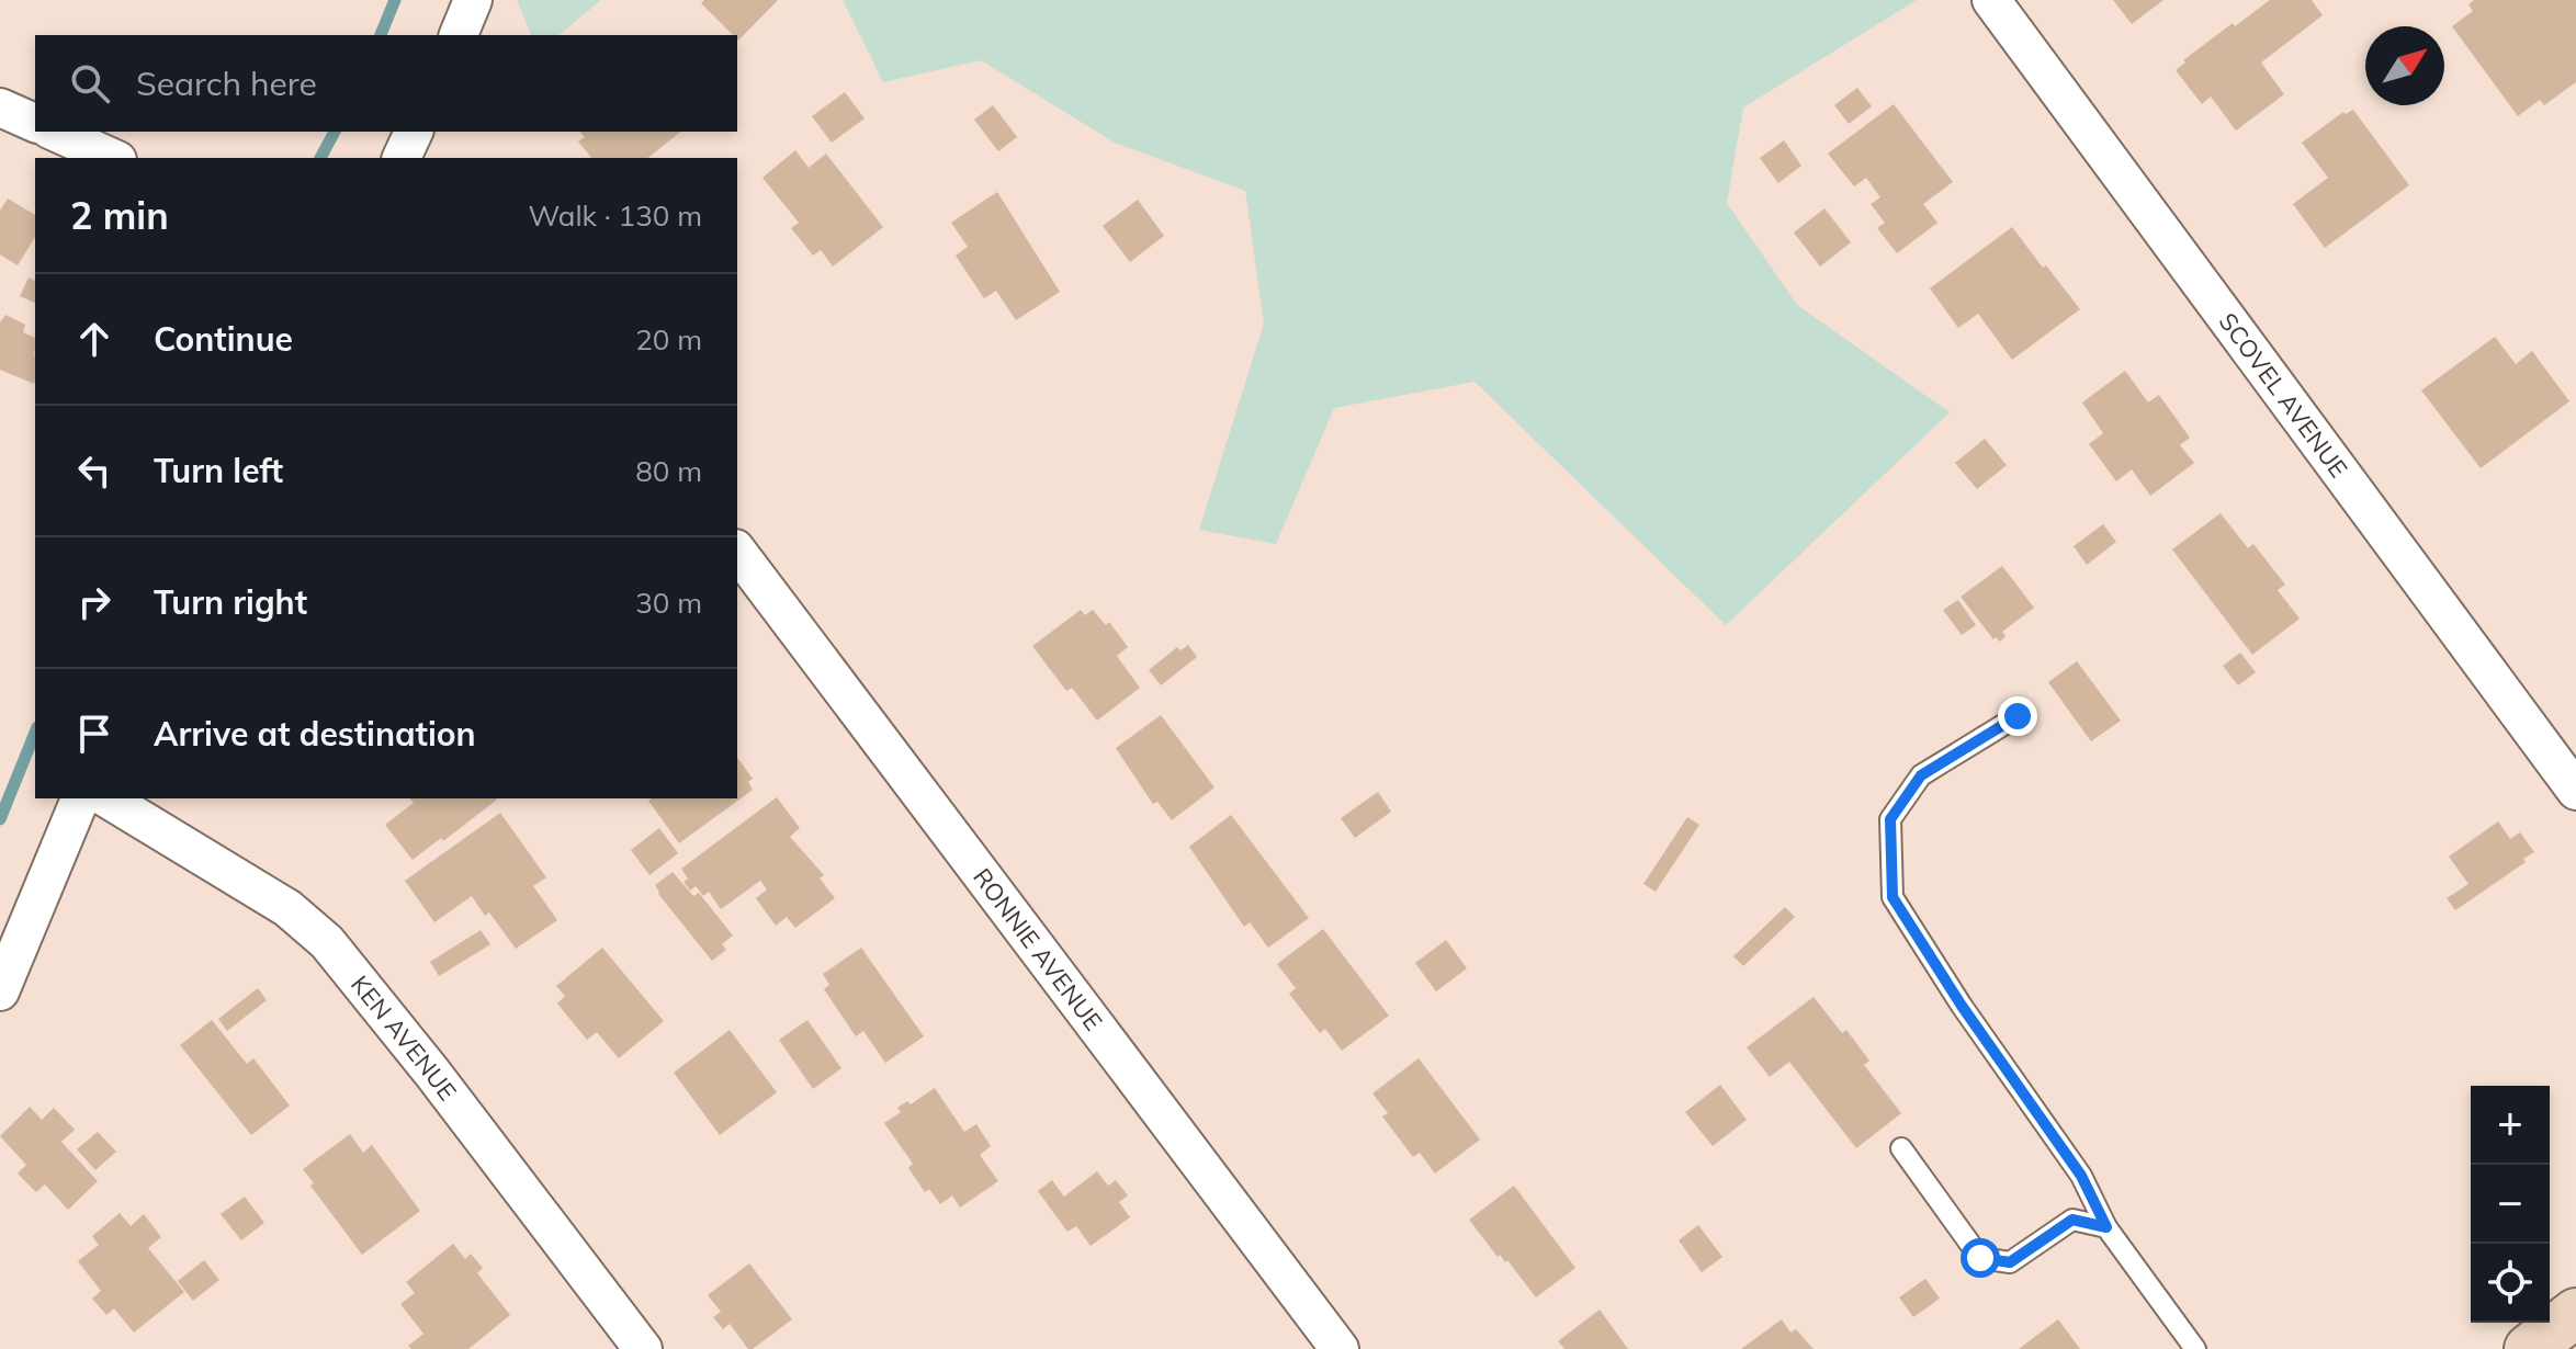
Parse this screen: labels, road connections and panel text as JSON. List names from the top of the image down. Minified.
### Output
{"streets":{"street":["SCOVEL AVENUE","RONNIE AVENUE","KEN AVENUE"]},"north":"top right","page":{"search":"Search here","heading":["2 min","Walk · 130 m"],"list":[["Continue","20 m"],["Turn left","80 m"],["Turn right","30 m"],"Arrive at destination"],"map_buttons":["+","−"]}}
